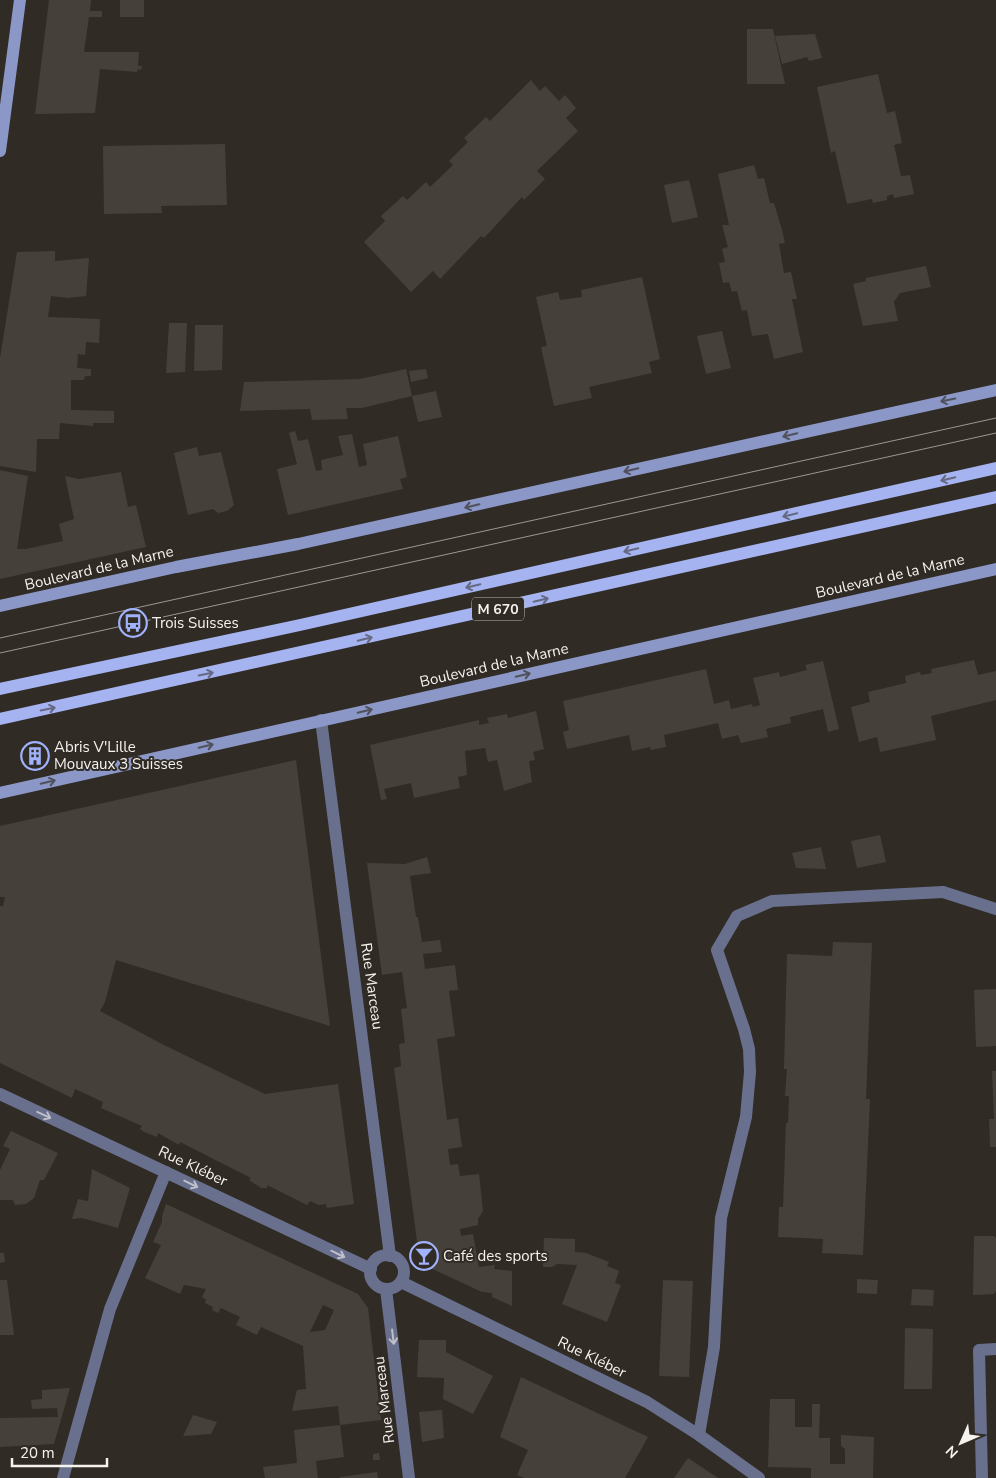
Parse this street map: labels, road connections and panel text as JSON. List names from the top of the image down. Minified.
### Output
{"streets":{"main road":["Boulevard de la Marne","M 670"],"street":["Rue Marceau","Rue Kléber"]},"crossings":[["Boulevard de la Marne","Rue Marceau"],["Rue Marceau","Rue Kléber"]],"one_way":["Rue Kléber"],"places":{"bus stop":["Trois Suisses"],"building":["Abris V'Lille Mouvaux 3 Suisses"],"bar":["Café des sports"]},"scale_bar":"20 m","north":"bottom left"}
